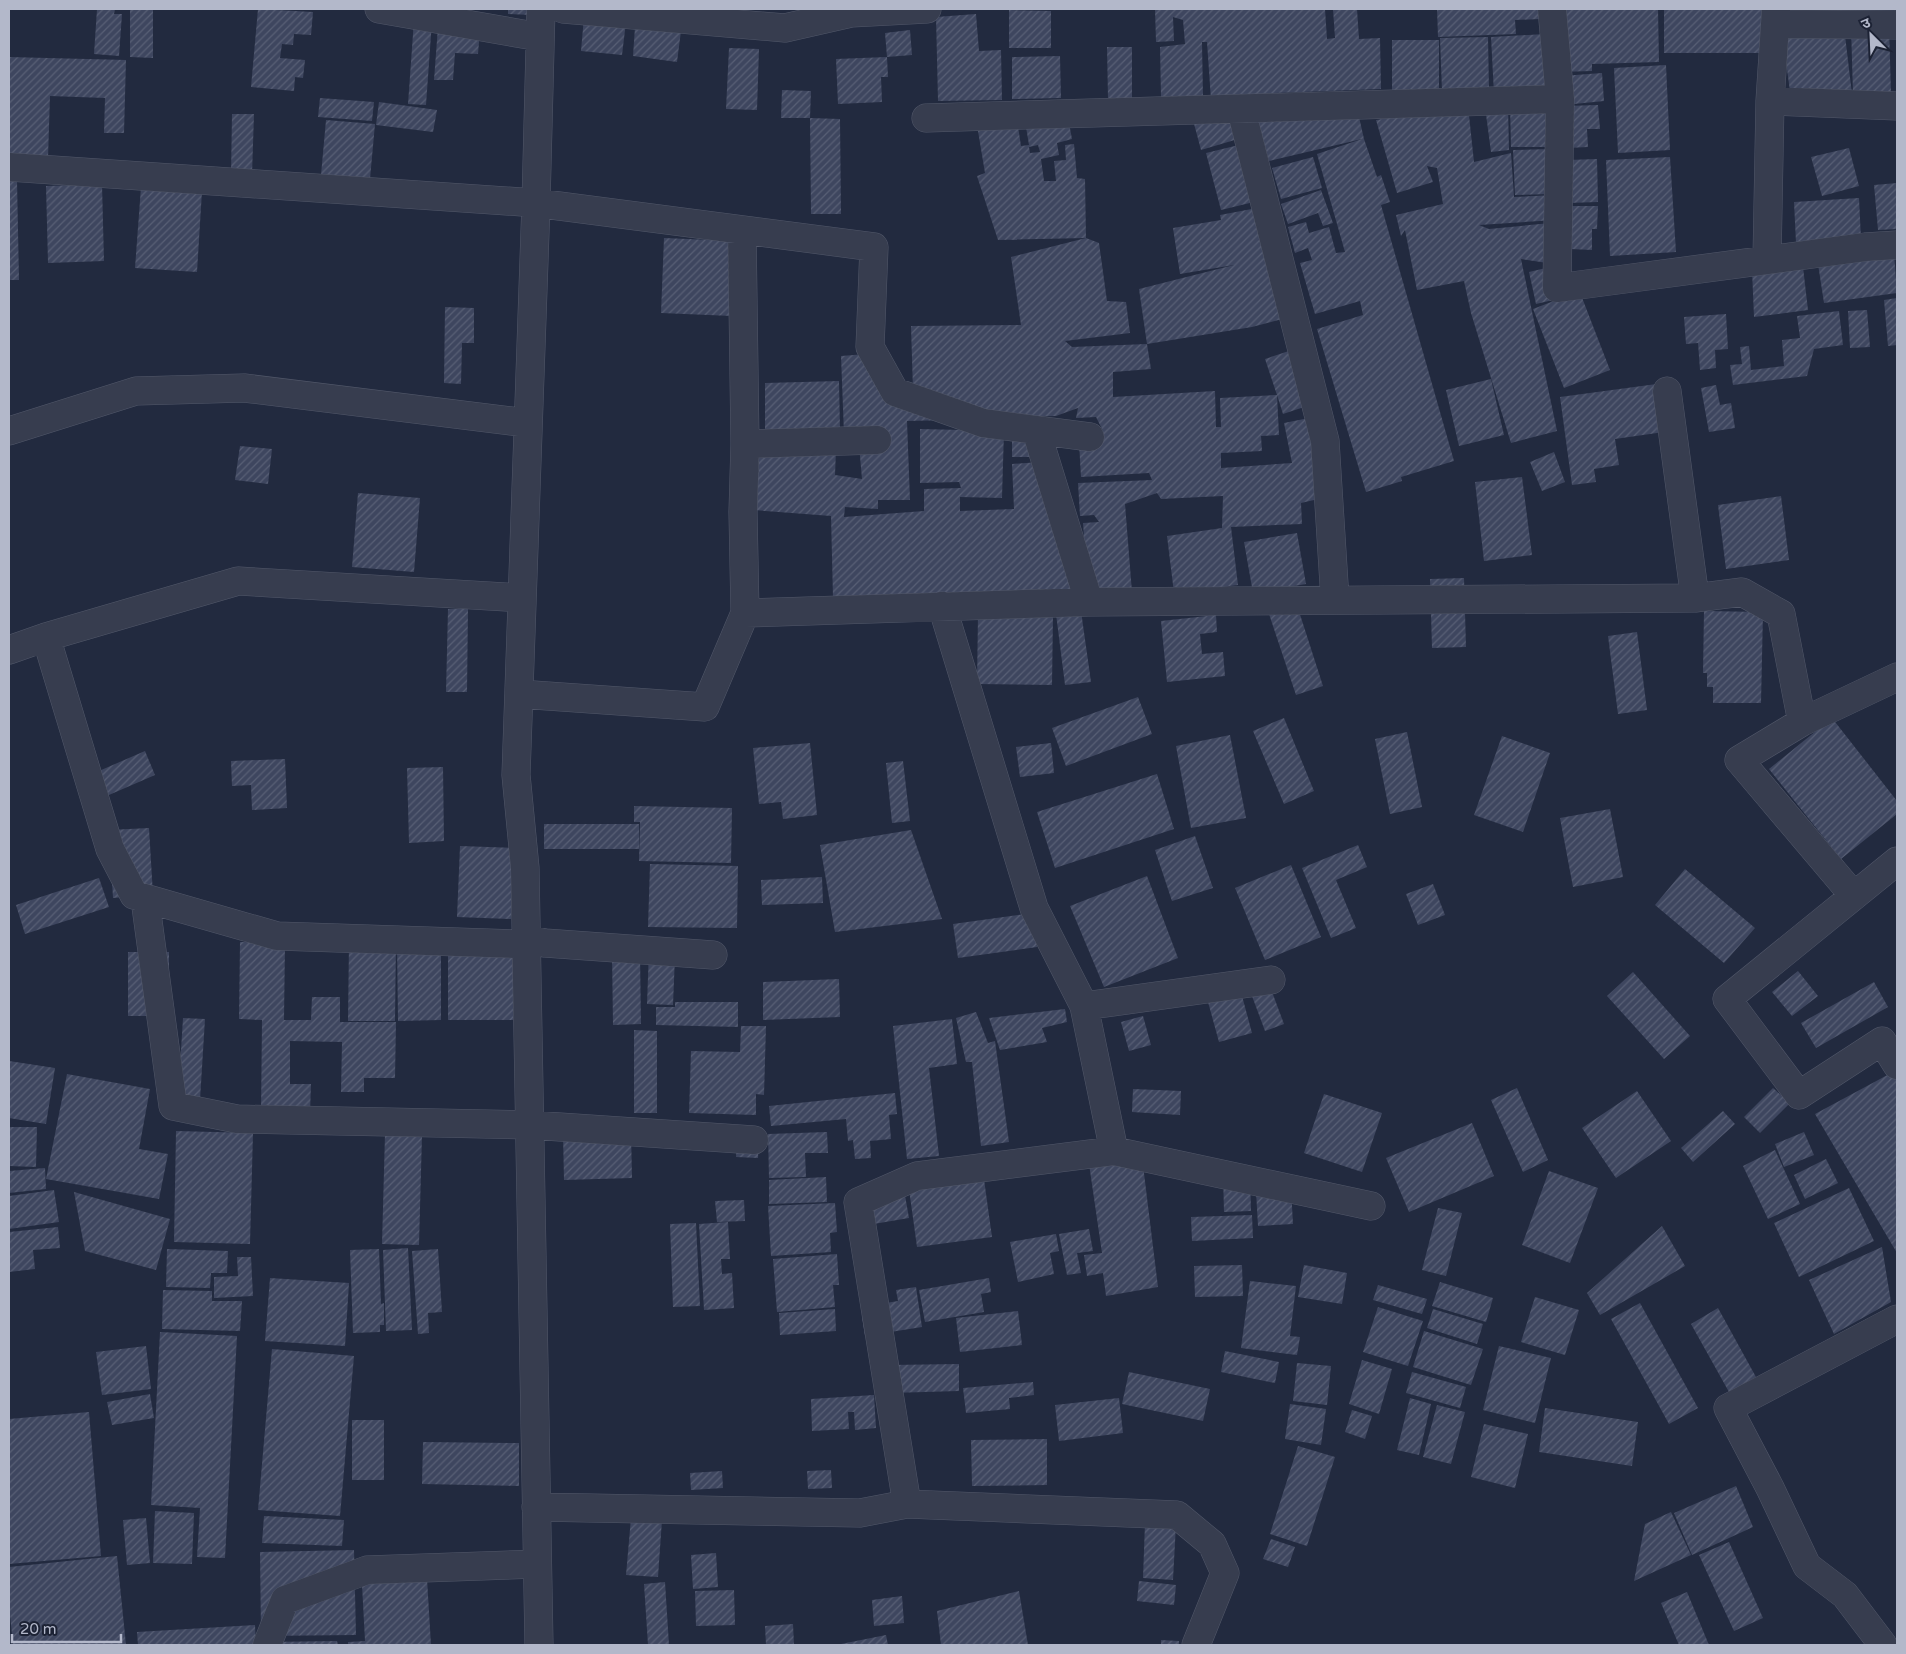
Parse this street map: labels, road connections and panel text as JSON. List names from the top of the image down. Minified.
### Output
{"scale_bar":"20 m","north":"top left"}
